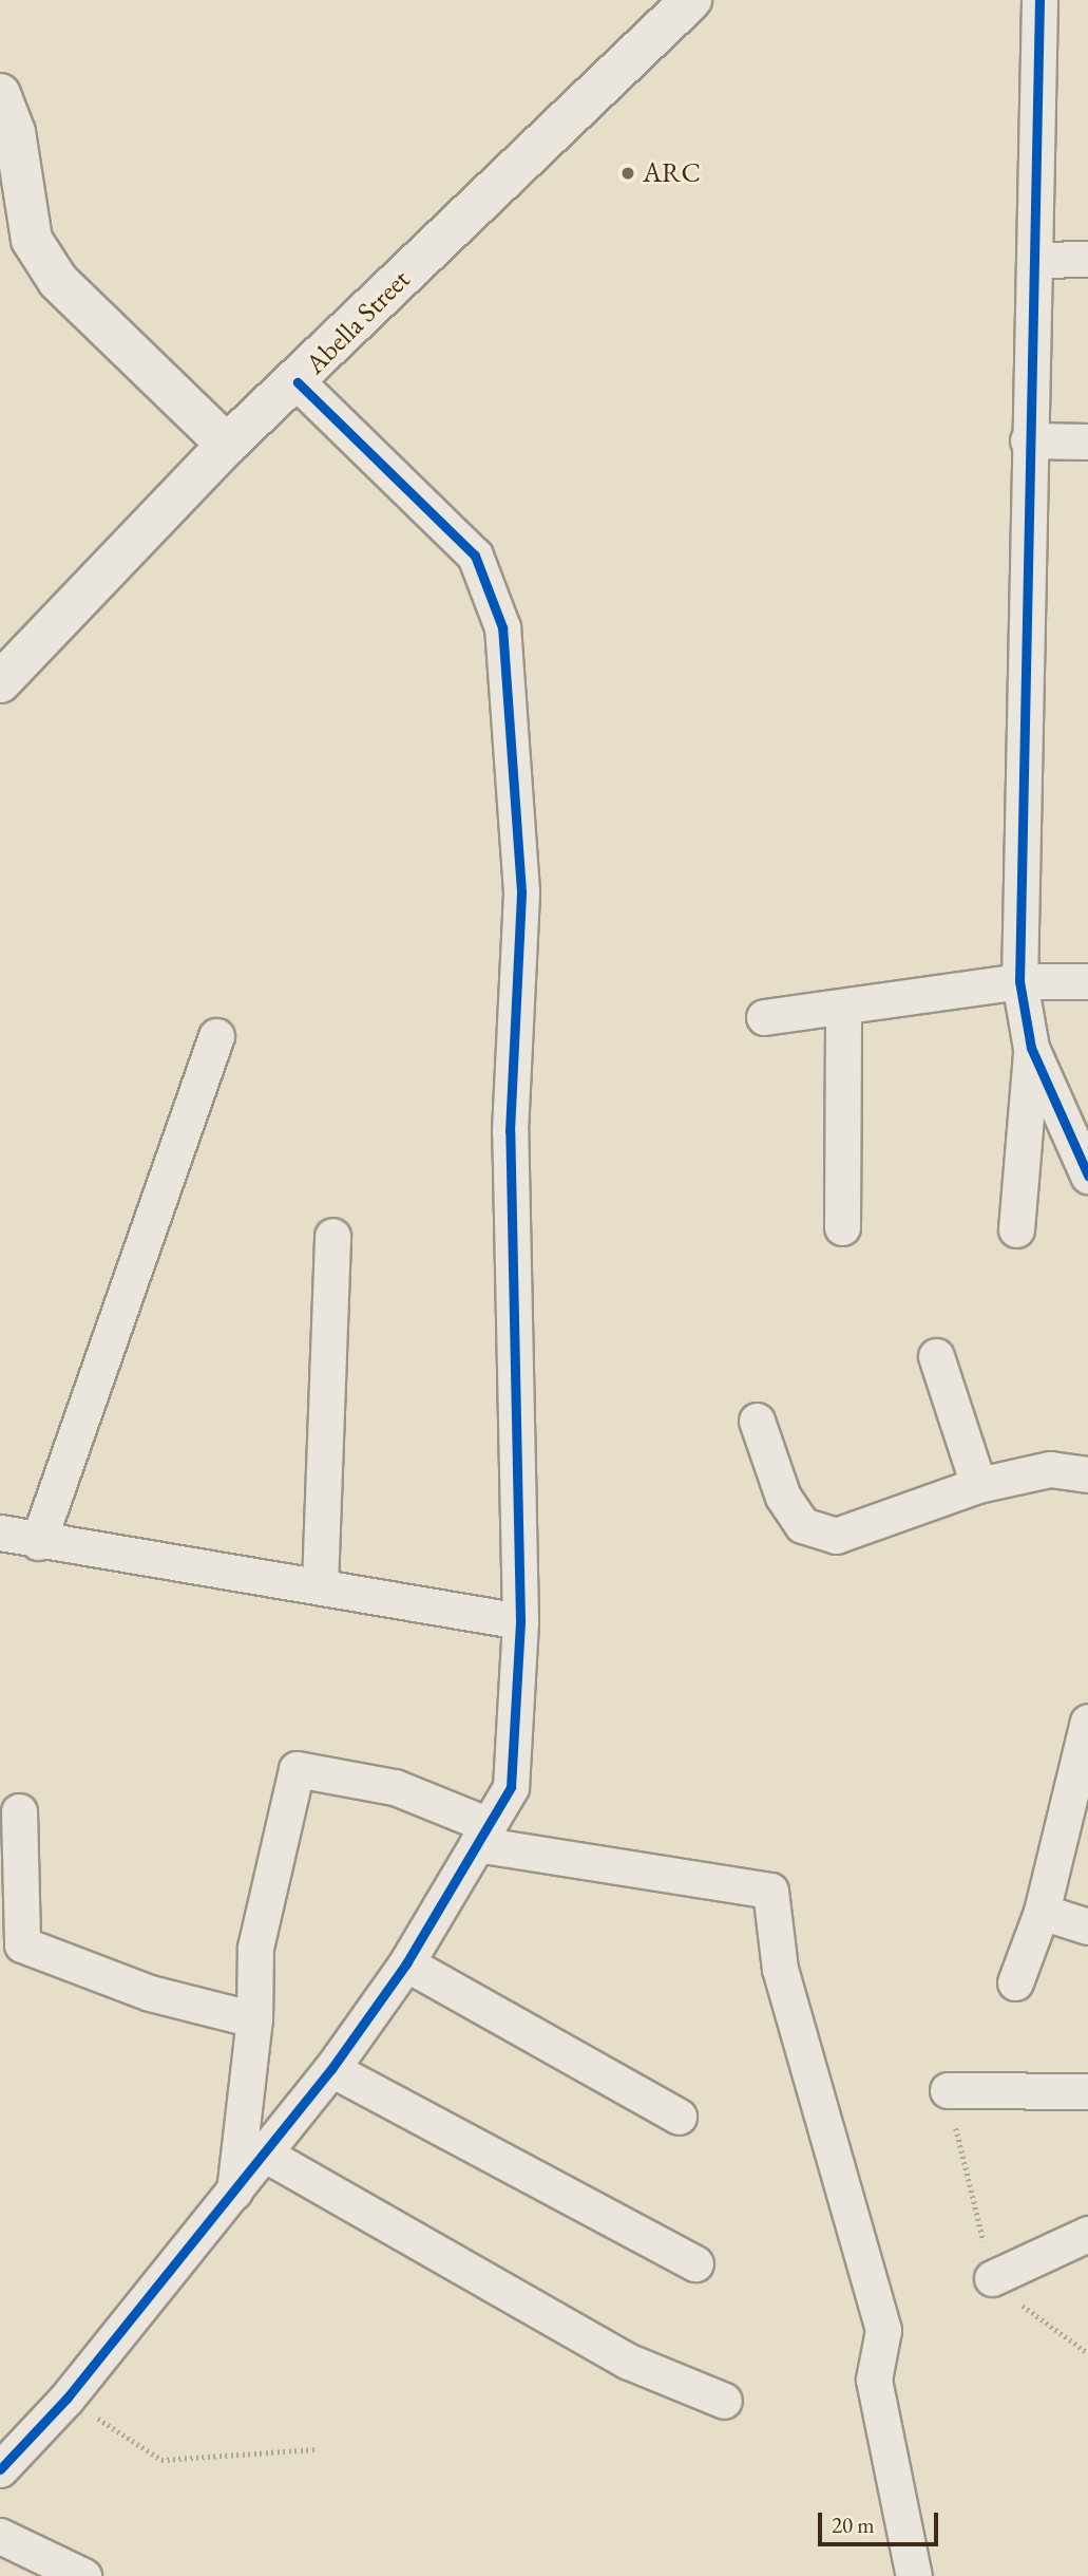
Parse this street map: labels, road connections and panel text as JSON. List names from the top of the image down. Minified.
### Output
{"streets":{"street":["Abella Street"]},"places":["ARC"],"scale_bar":"20 m"}
